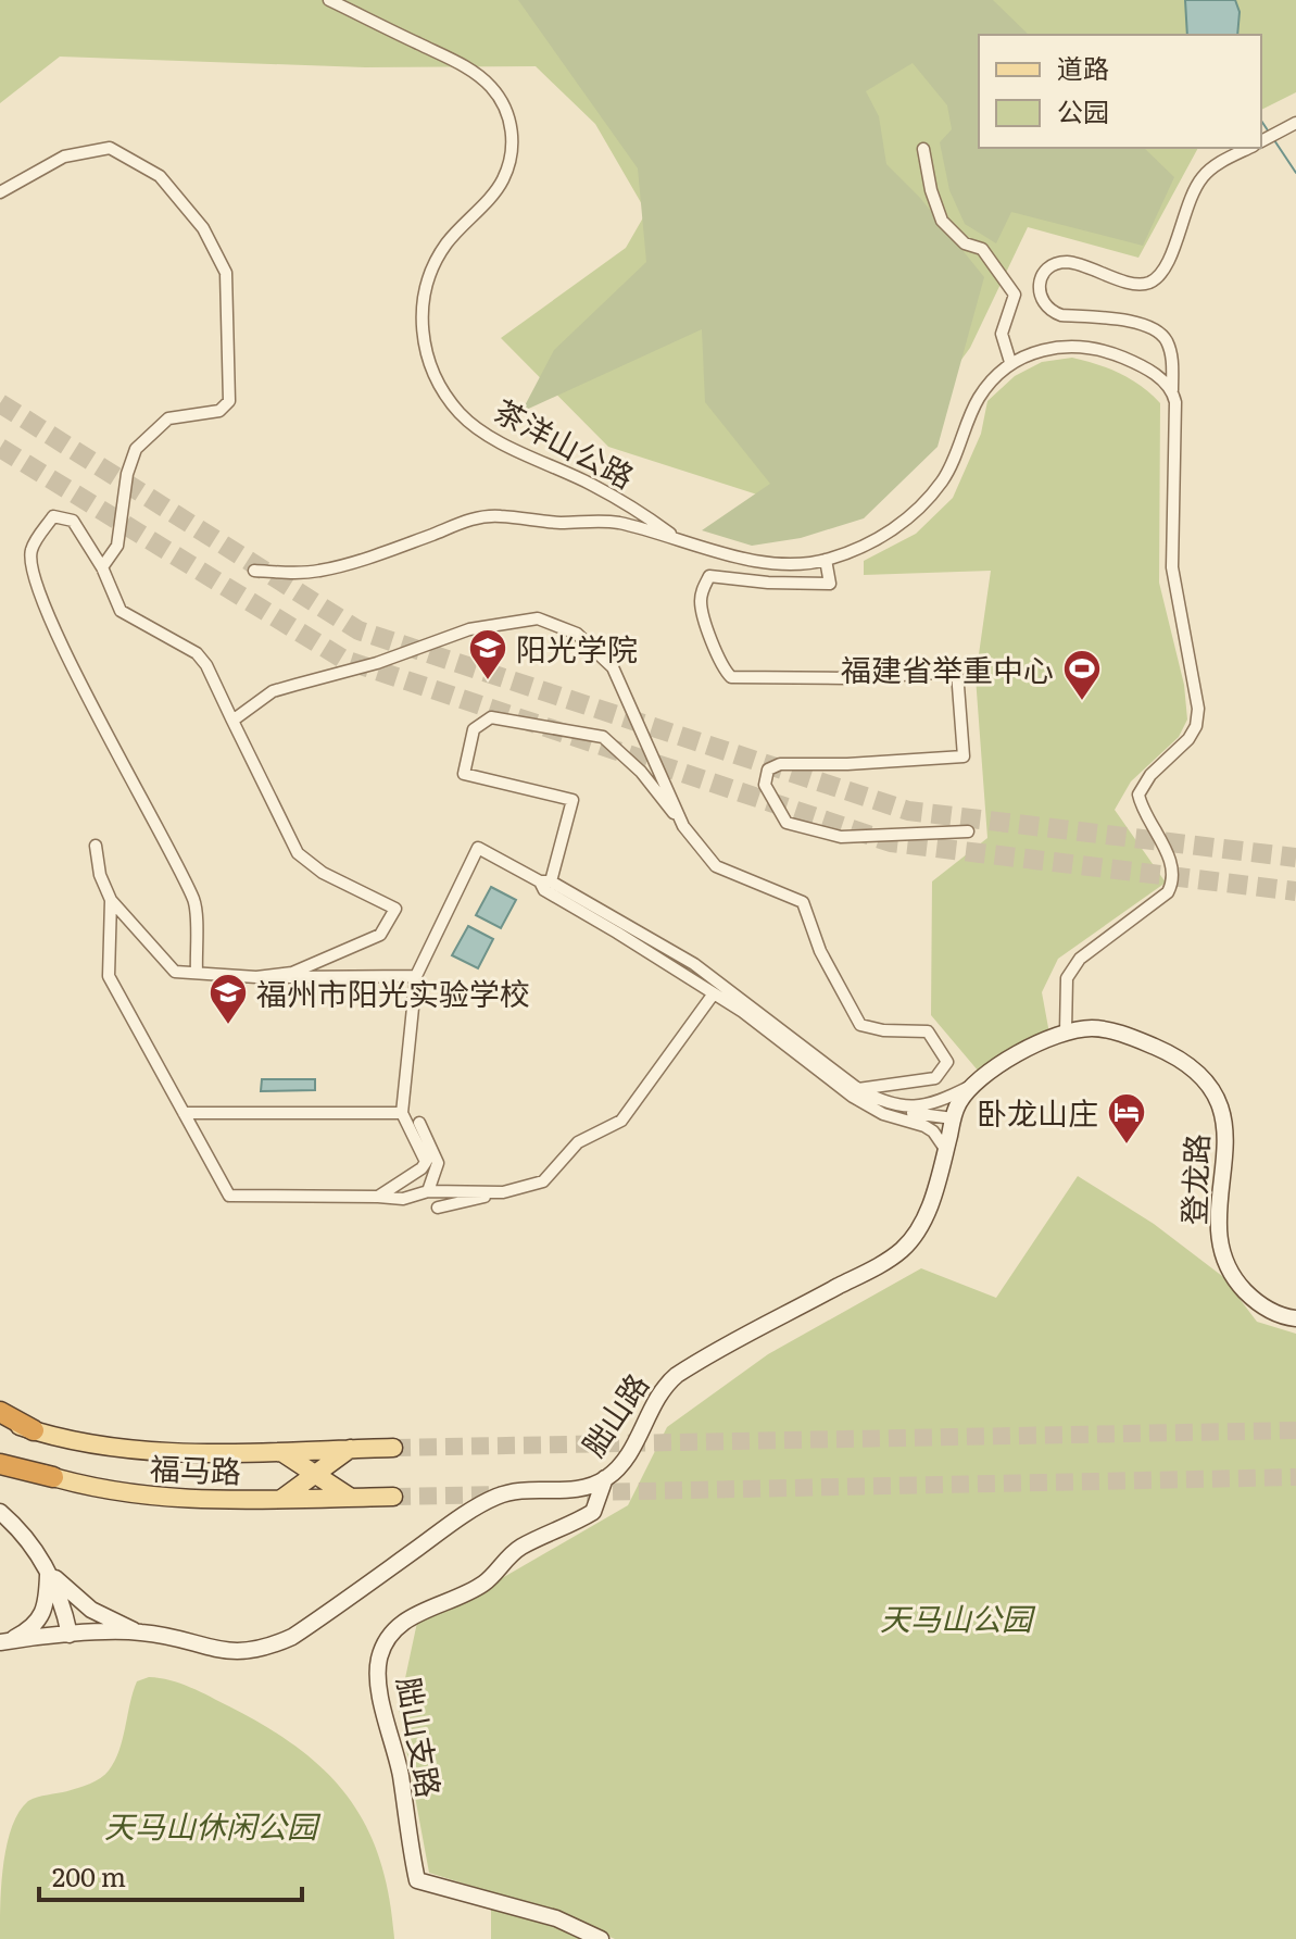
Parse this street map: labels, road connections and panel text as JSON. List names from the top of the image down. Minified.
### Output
{"streets":{"main road":["福马路"],"street":["茶洋山公路","登龙路","胐山路","胐山支路"]},"crossings":[["登龙路","胐山路"],["胐山路","胐山支路"]],"parks":["天马山公园","天马山休闲公园"],"places":{"school or university":["阳光学院","福州市阳光实验学校"],"sports":["福建省举重中心"],"hotel":["卧龙山庄"]},"legend":["道路","公园"],"scale_bar":"200 m"}
